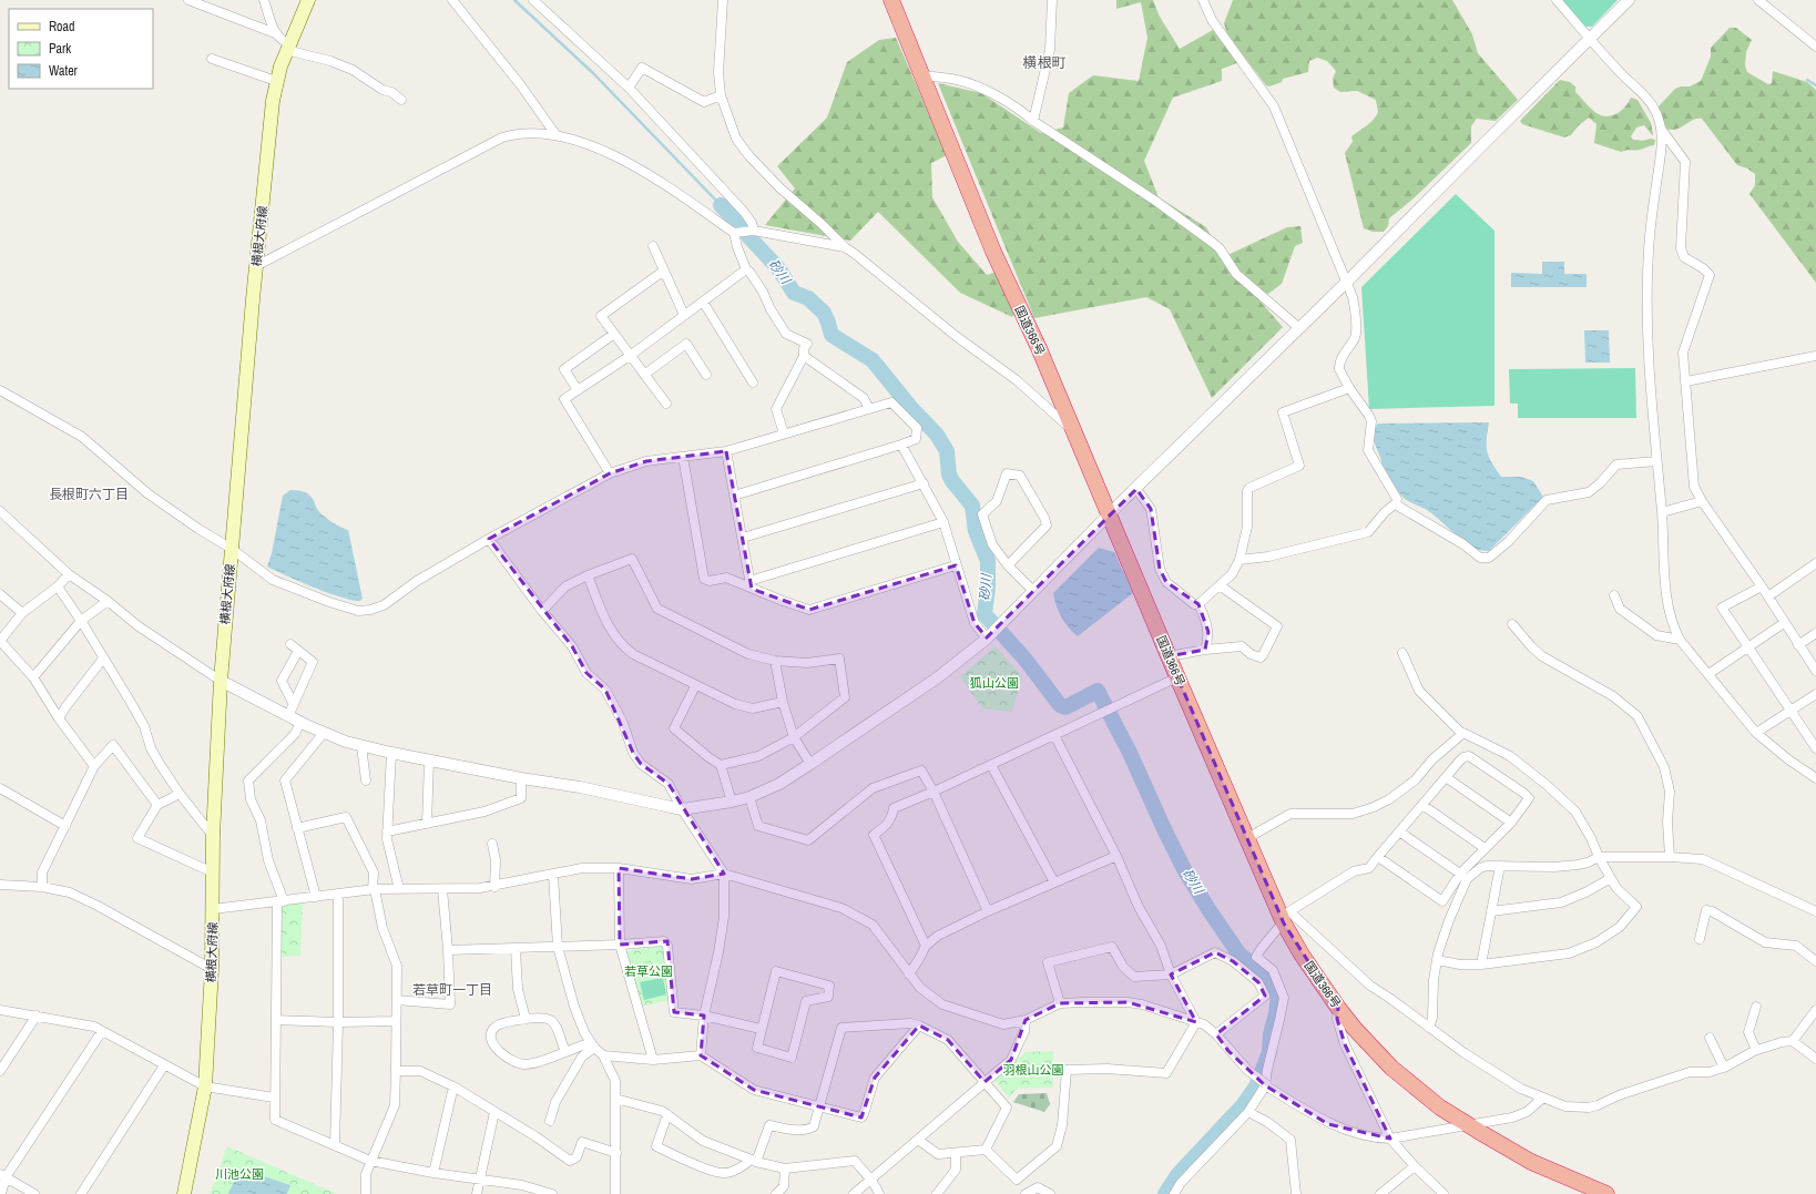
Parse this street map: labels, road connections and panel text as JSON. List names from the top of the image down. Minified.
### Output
{"streets":{"highway":["国道366号"],"main road":["横根大府線"]},"districts":["横根町","長根町六丁目","若草町一丁目"],"water":["砂川"],"parks":["狐山公園","若草公園","羽根山公園","川池公園"],"legend":["Road","Park","Water"]}
